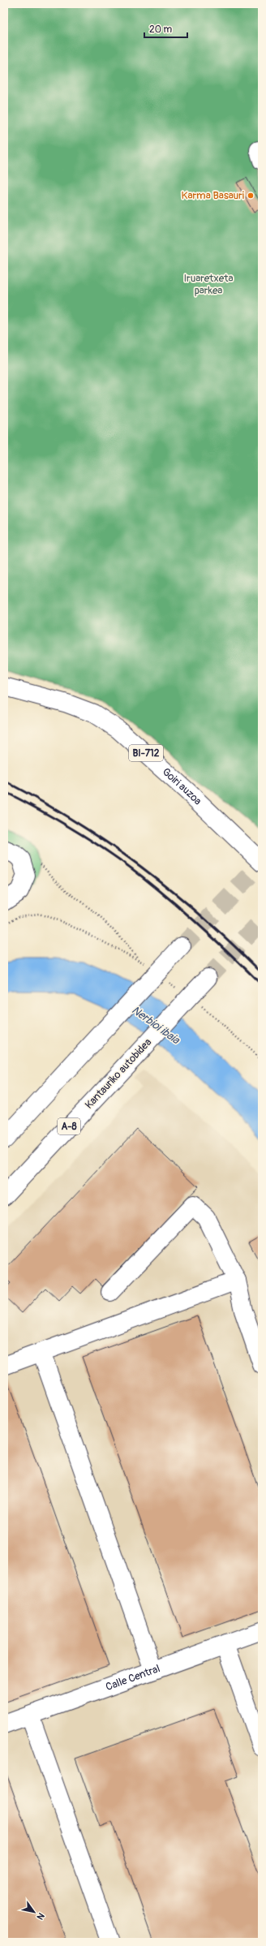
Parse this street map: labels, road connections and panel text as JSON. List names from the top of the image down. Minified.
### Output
{"streets":{"main road":["BI-712","Goiri auzoa","Kantauriko autobidea","A-8","Calle Central"]},"water":["Nerbioi ibaia"],"parks":["Iruaretxeta parkea"],"places":["Karma Basauri"],"scale_bar":"20 m","north":"bottom right"}
